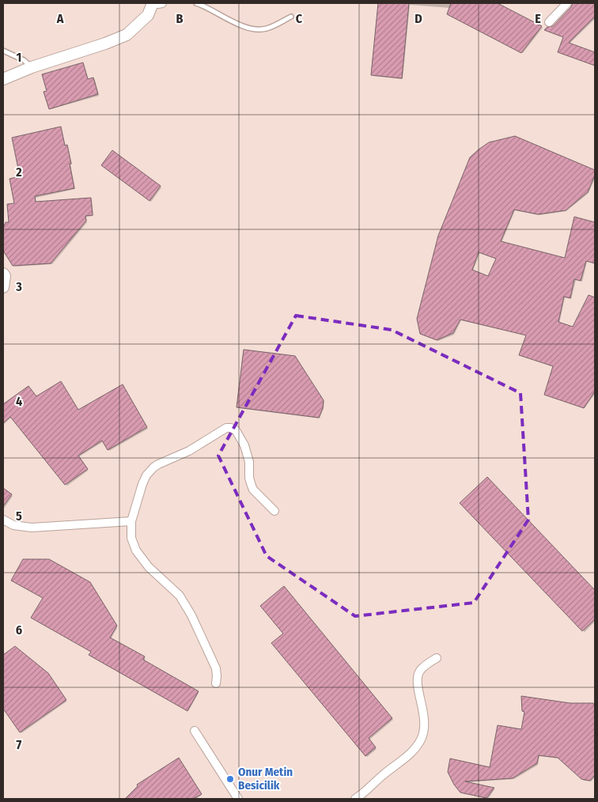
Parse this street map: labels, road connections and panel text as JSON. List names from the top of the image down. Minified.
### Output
{"places":["Onur Metin Besicilik"],"grid":{"columns":["A","B","C","D","E"],"rows":["1","2","3","4","5","6","7"]}}
